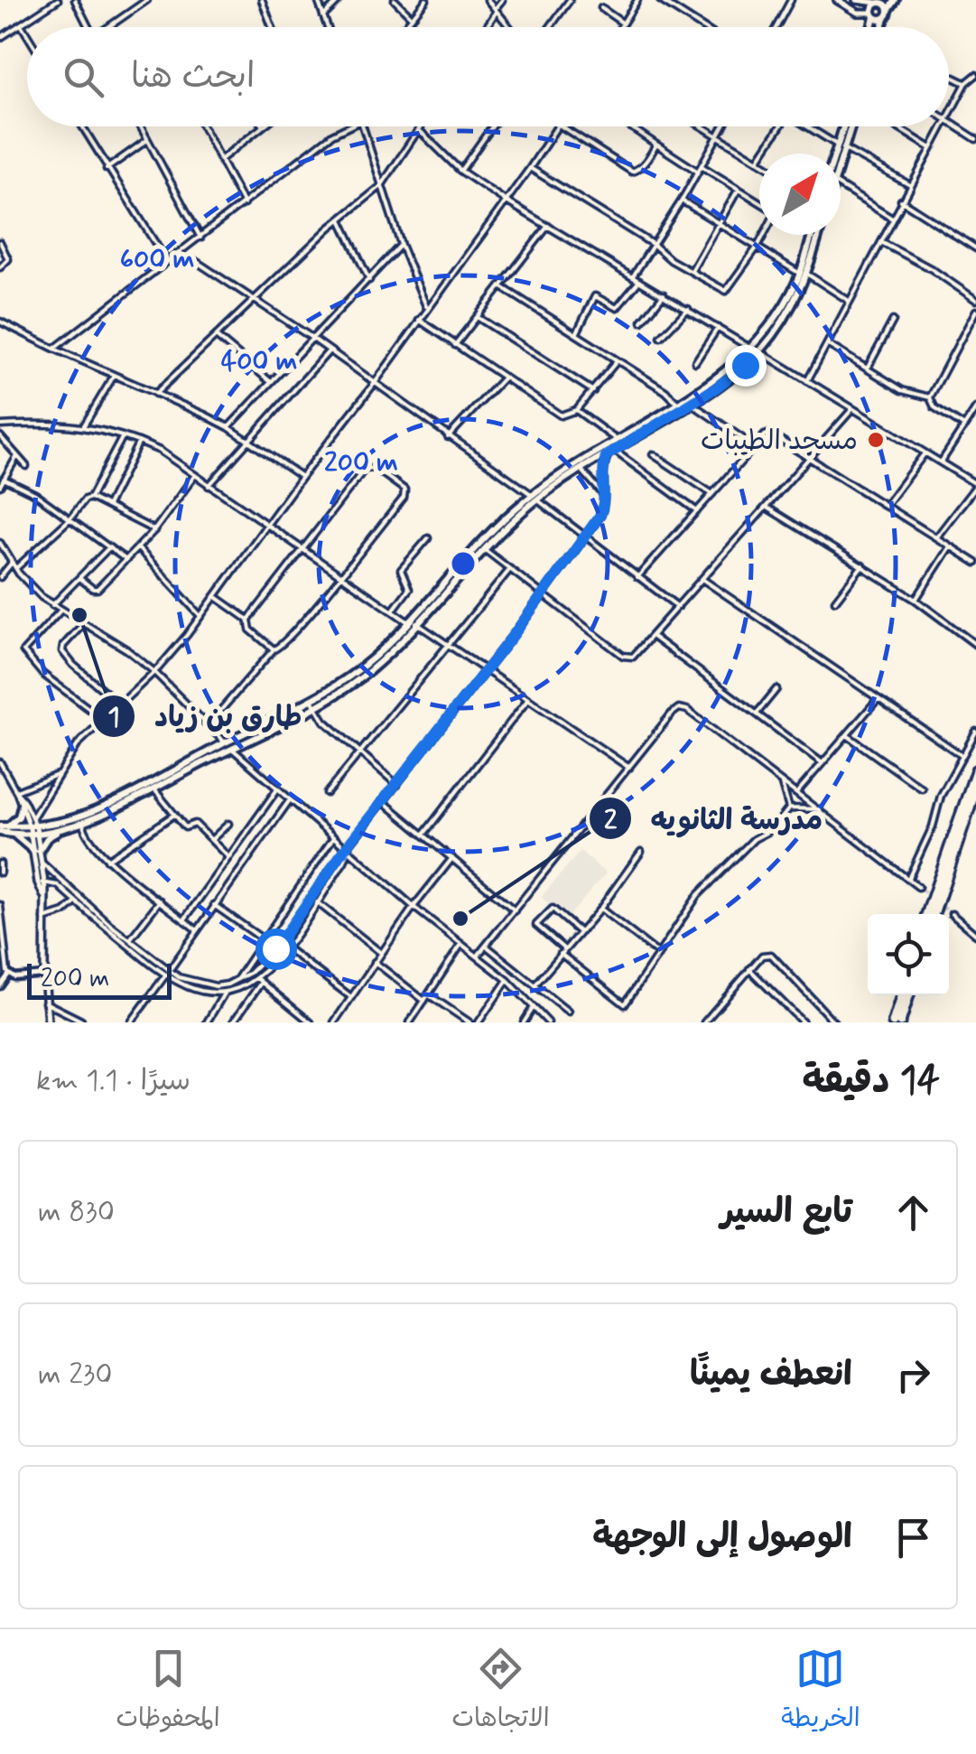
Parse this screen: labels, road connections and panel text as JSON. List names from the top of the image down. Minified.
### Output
{"places":["مسجد الطيبات","طارق بن زياد","مدرسة الثانويه"],"scale_bar":"200 m","north":"top right","page":{"search":"ابحث هنا","scale":"200 m","heading":["14 دقيقة","سيرًا · 1.1 km"],"list":[["تابع السير","830 m"],["انعطف يمينًا","230 m"],"الوصول إلى الوجهة"],"nav":["الخريطة","الاتجاهات","المحفوظات"]},"rings":["600 m","400 m","200 m"]}
